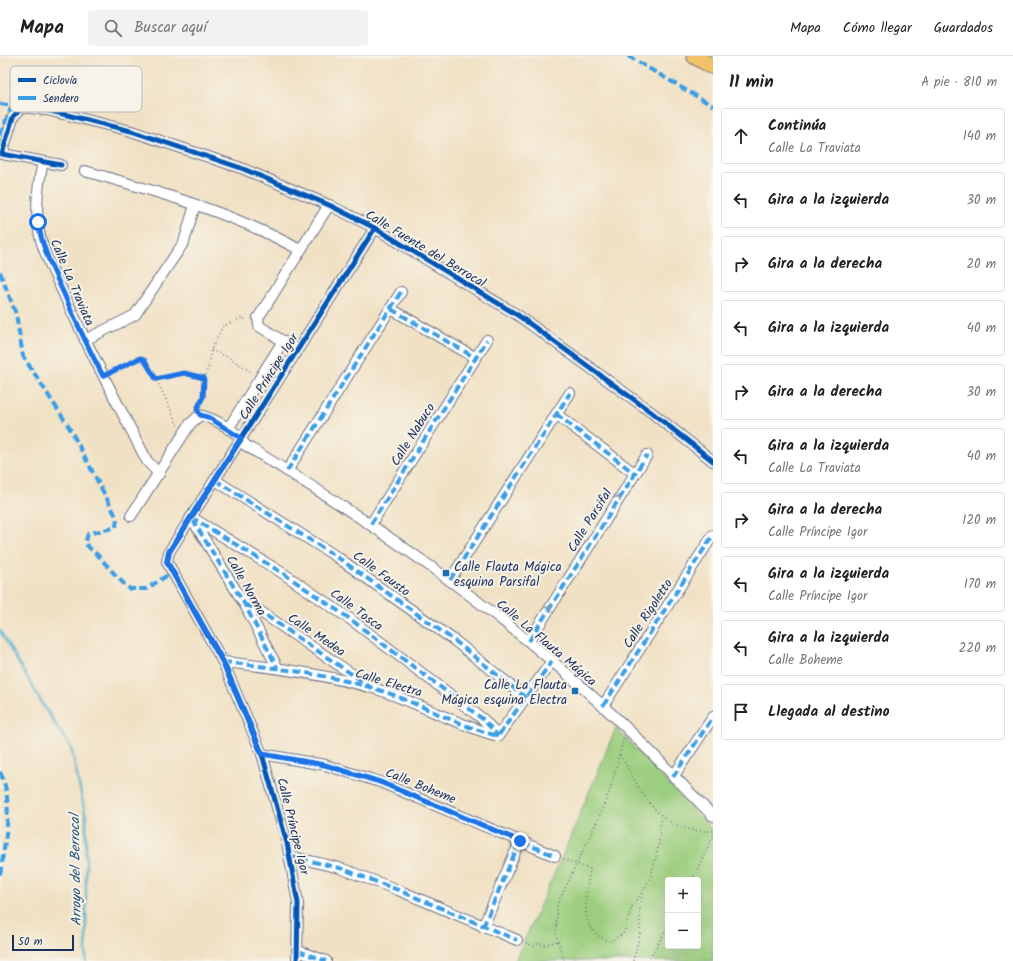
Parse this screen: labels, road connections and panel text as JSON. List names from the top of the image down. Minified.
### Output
{"streets":{"street":["Calle Fuente del Berrocal","Calle La Traviata","Calle Príncipe Igor","Calle Nabuco","Calle Parsifal","Calle Fausto","Calle Norma","Calle Tosca","Calle Rigoletto","Calle Medea","Calle La Flauta Mágica","Calle Electra","Calle Boheme"]},"crossings":[["Calle Fuente del Berrocal","Calle La Traviata"],["Calle Fuente del Berrocal","Calle Príncipe Igor"],["Calle Príncipe Igor","Calle Fausto"],["Calle Príncipe Igor","Calle Norma"],["Calle Príncipe Igor","Calle Tosca"],["Calle Príncipe Igor","Calle La Flauta Mágica"],["Calle Príncipe Igor","Calle Electra"],["Calle Príncipe Igor","Calle Boheme"],["Calle Nabuco","Calle La Flauta Mágica"],["Calle Parsifal","Calle La Flauta Mágica"],["Calle Norma","Calle Tosca"],["Calle Norma","Calle Medea"],["Calle Norma","Calle Electra"],["Calle Tosca","Calle Electra"],["Calle Rigoletto","Calle La Flauta Mágica"],["Calle Medea","Calle Electra"]],"one_way":["Calle Parsifal"],"water":["Arroyo del Berrocal"],"places":{"transit":["Calle Flauta Mágica esquina Parsifal","Calle La Flauta Mágica esquina Electra"]},"legend":["Ciclovía","Sendero"],"scale_bar":"50 m","page":{"header":"Mapa","search":"Buscar aquí","nav":["Mapa","Cómo llegar","Guardados"],"heading":["11 min","A pie · 810 m"],"list":[["Continúa","Calle La Traviata","140 m"],["Gira a la izquierda","30 m"],["Gira a la derecha","20 m"],["Gira a la izquierda","40 m"],["Gira a la derecha","30 m"],["Gira a la izquierda","Calle La Traviata","40 m"],["Gira a la derecha","Calle Príncipe Igor","120 m"],["Gira a la izquierda","Calle Príncipe Igor","170 m"],["Gira a la izquierda","Calle Boheme","220 m"],"Llegada al destino"],"map_buttons":["+","−"],"scale":"50 m"}}
